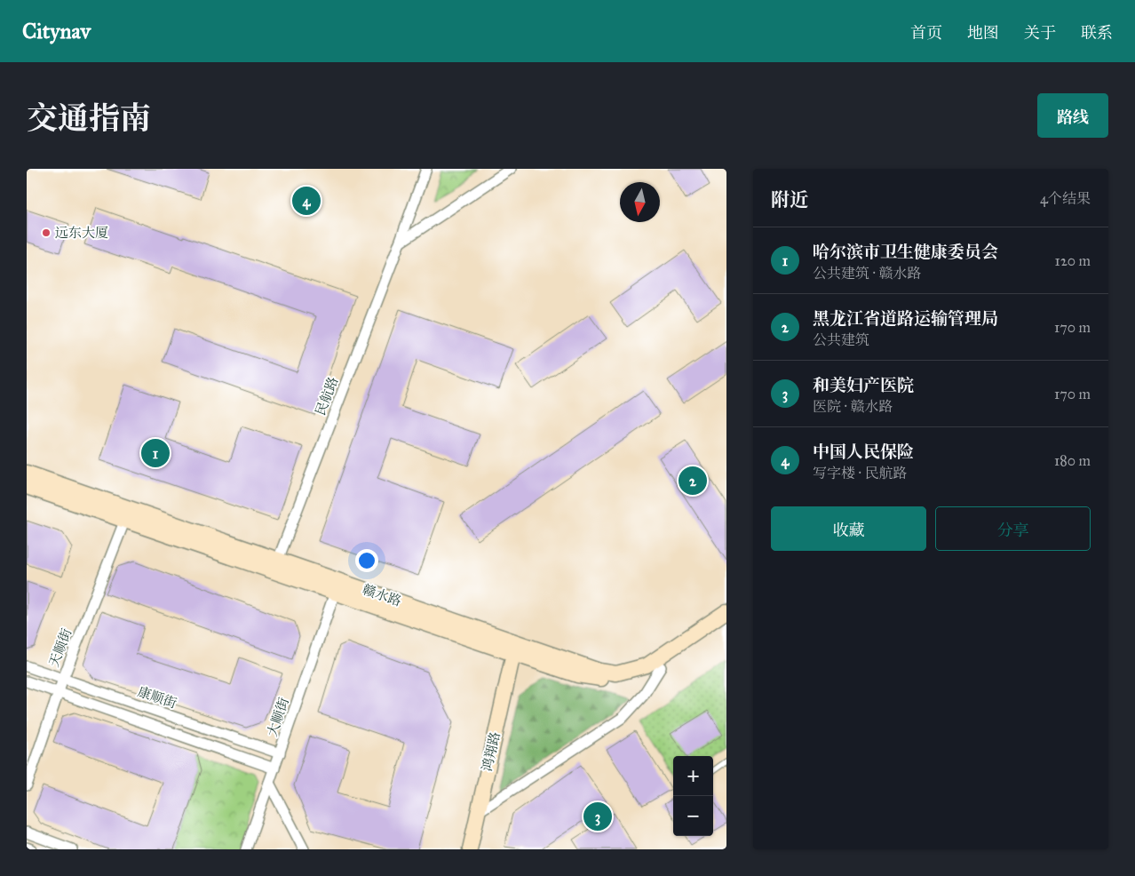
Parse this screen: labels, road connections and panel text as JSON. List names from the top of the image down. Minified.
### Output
{"streets":{"main road":["赣水路","鸿翔路"],"street":["民航路","天顺街","康顺街","大顺街"]},"crossings":[["民航路","赣水路"],["赣水路","天顺街"],["赣水路","大顺街"],["赣水路","鸿翔路"],["天顺街","康顺街"],["康顺街","大顺街"]],"places":["远东大厦"],"north":"bottom","page":{"header":"Citynav","nav":["首页","地图","关于","联系"],"title":"交通指南","buttons":["路线",["收藏","分享"]],"heading":["附近","4个结果"],"pins":["4","1","2","3"],"list":[{"mark":"1","name":"哈尔滨市卫生健康委员会","note":"公共建筑 · 赣水路","value":"120 m"},{"mark":"2","name":"黑龙江省道路运输管理局","note":"公共建筑","value":"170 m"},{"mark":"3","name":"和美妇产医院","note":"医院 · 赣水路","value":"170 m"},{"mark":"4","name":"中国人民保险","note":"写字楼 · 民航路","value":"180 m"}],"map_buttons":["+","−"]}}
